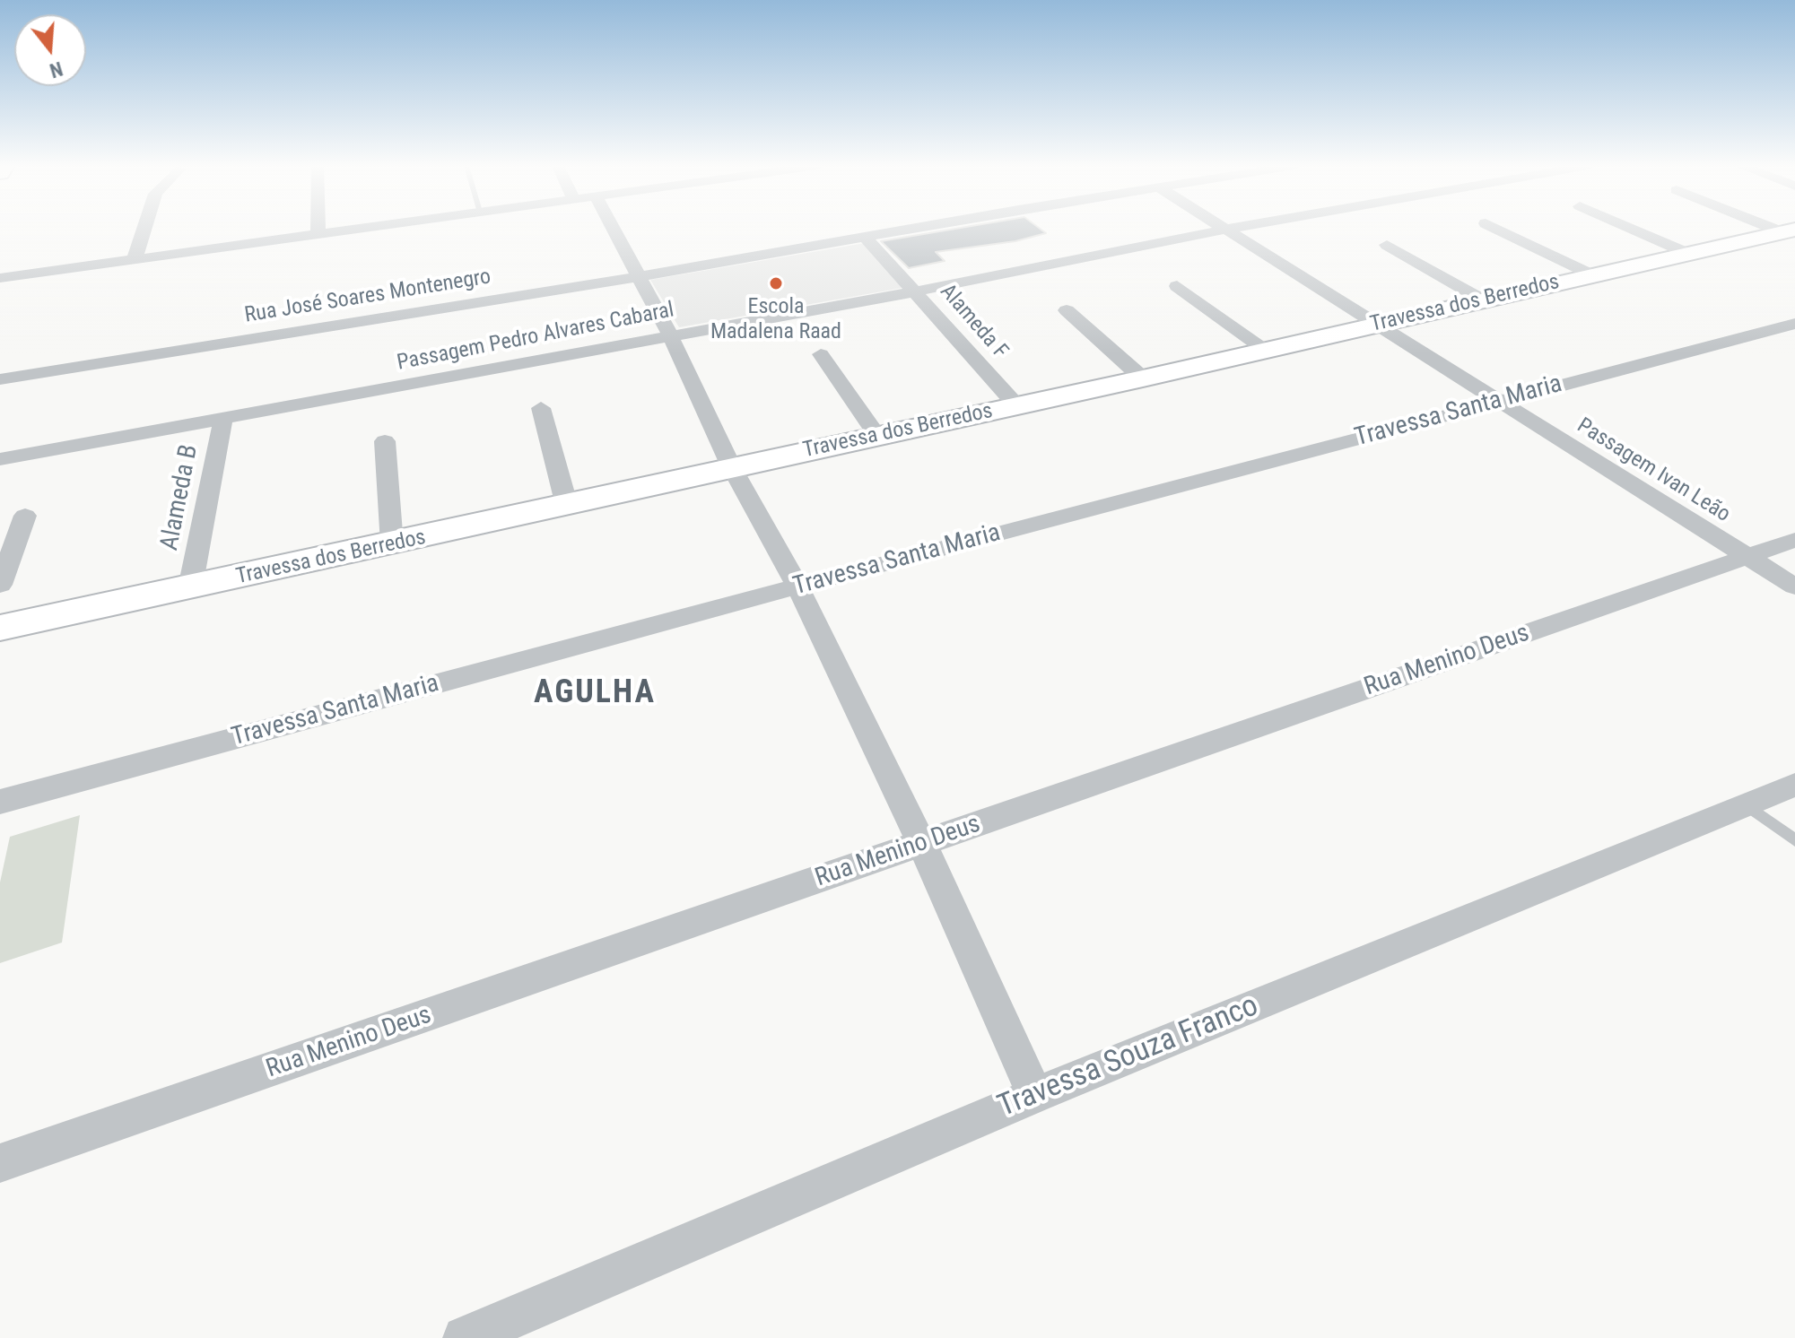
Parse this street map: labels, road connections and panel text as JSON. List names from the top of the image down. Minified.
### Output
{"streets":{"street":["Rua José Soares Montenegro","Travessa dos Berredos","Alameda F","Passagem Pedro Alvares Cabaral","Travessa Santa Maria","Passagem Ivan Leão","Alameda B","Rua Menino Deus","Travessa Souza Franco"]},"crossings":[["Rua José Soares Montenegro","Alameda F"],["Travessa dos Berredos","Alameda F"],["Travessa dos Berredos","Passagem Ivan Leão"],["Travessa dos Berredos","Alameda B"],["Alameda F","Passagem Pedro Alvares Cabaral"],["Passagem Pedro Alvares Cabaral","Passagem Ivan Leão"],["Passagem Pedro Alvares Cabaral","Alameda B"],["Travessa Santa Maria","Passagem Ivan Leão"],["Passagem Ivan Leão","Rua Menino Deus"]],"districts":["AGULHA"],"places":["Escola Madalena Raad"],"north":"bottom"}
